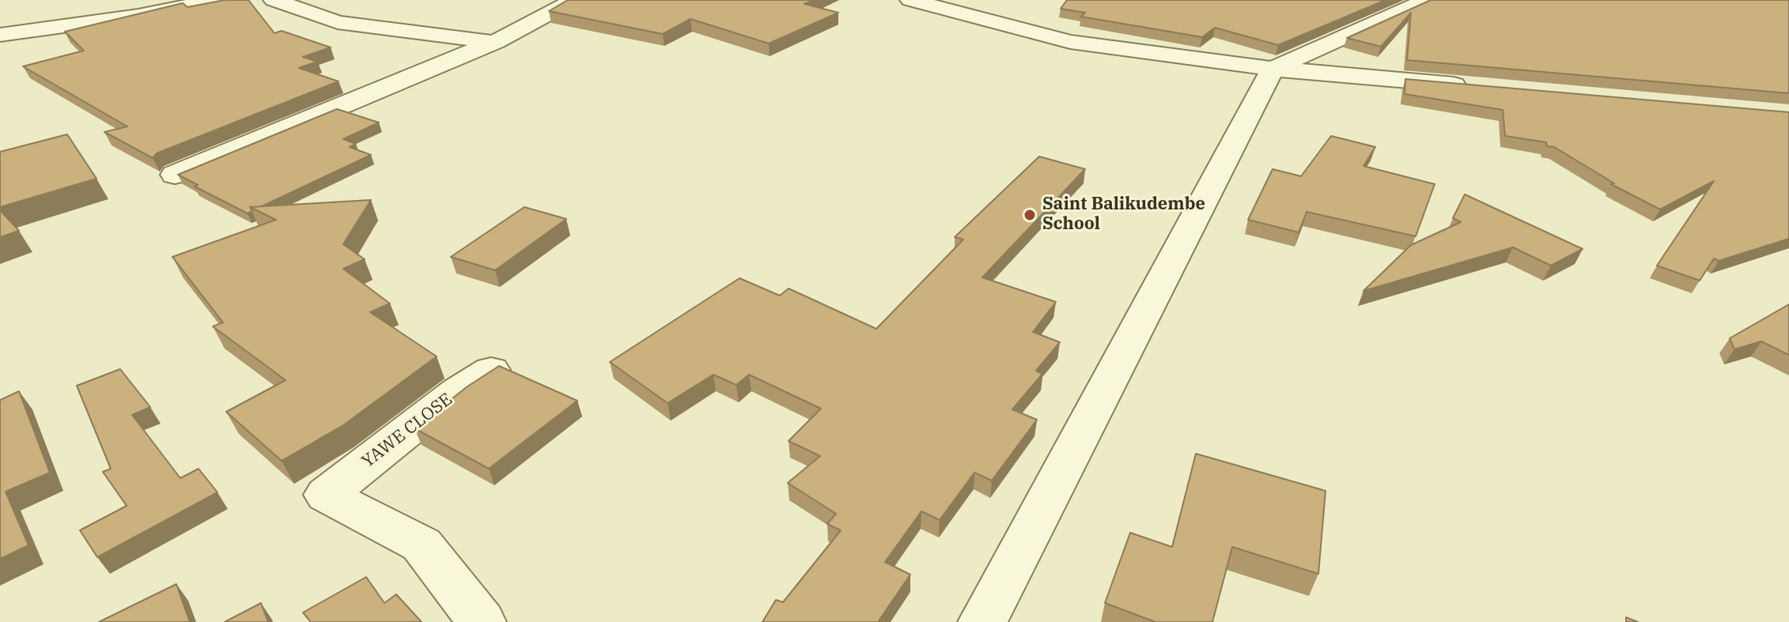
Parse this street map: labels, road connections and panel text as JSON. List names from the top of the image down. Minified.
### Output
{"streets":{"street":["YAWE CLOSE"]},"places":["Saint Balikudembe School"]}
